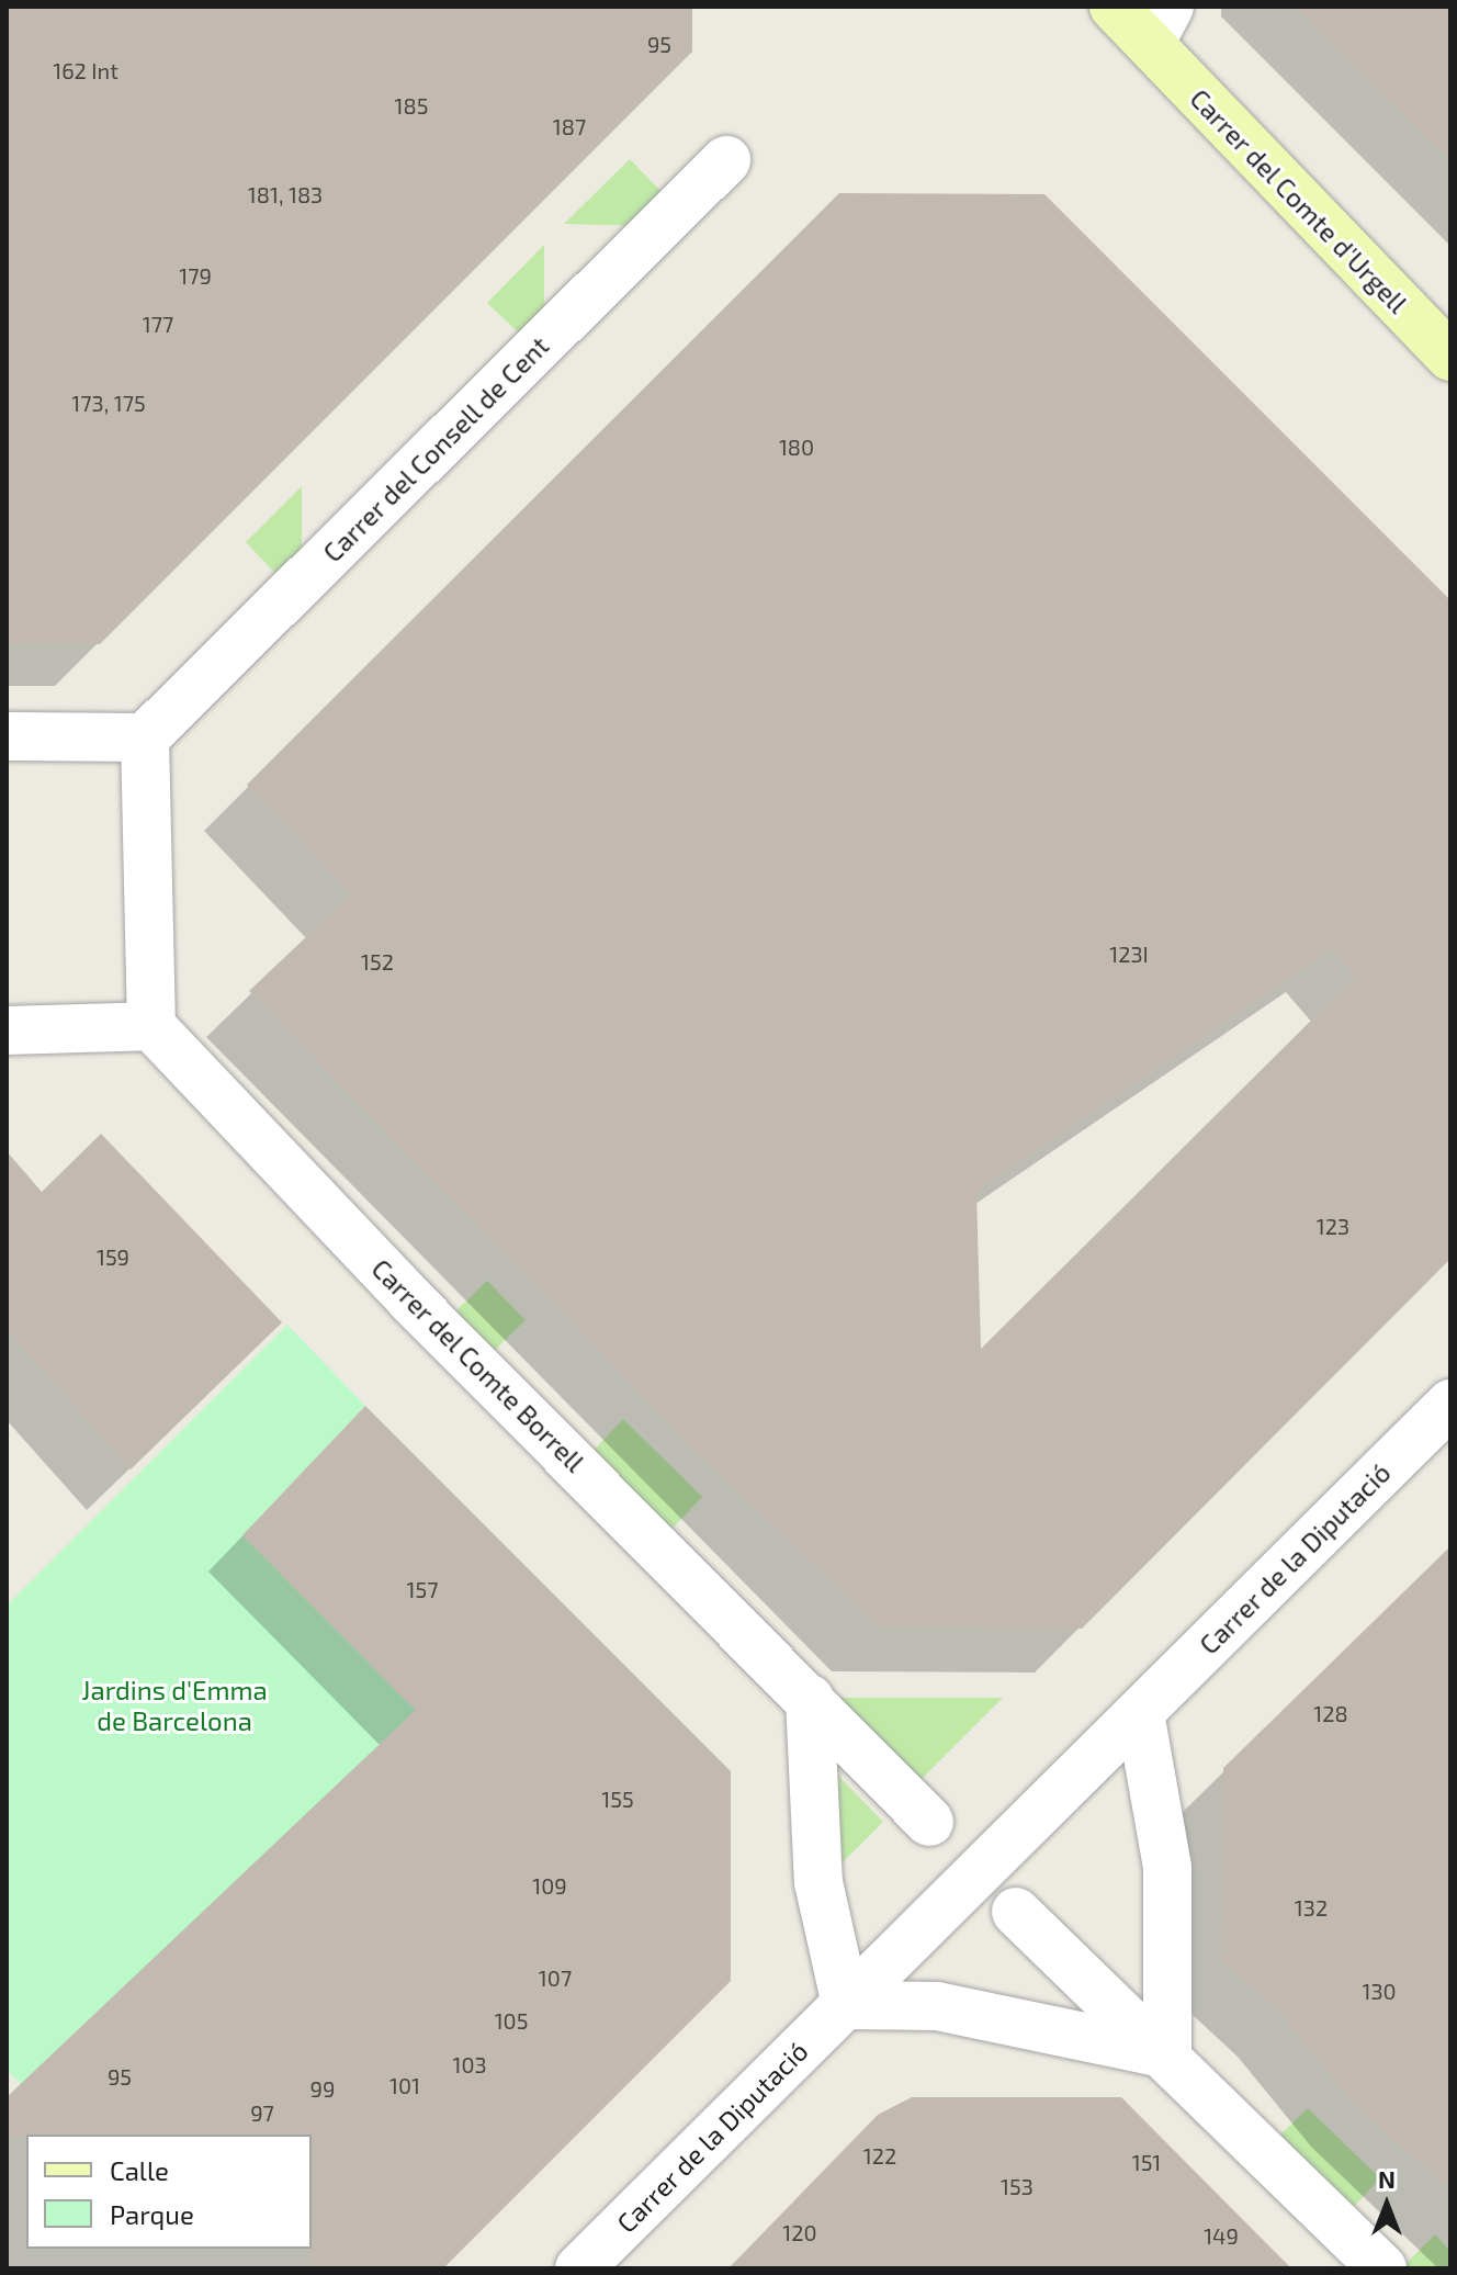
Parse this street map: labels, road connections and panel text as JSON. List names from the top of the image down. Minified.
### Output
{"streets":{"main road":["Carrer del Comte d'Urgell"],"street":["Carrer del Consell de Cent","Carrer del Comte Borrell","Carrer de la Diputació"]},"parks":["Jardins d'Emma de Barcelona"],"house_numbers":["95","162 Int","185","187","181, 183","179","177","173, 175","180","123I","152","123","159","157","128","155","109","132","107","130","105","103","95","101","99","97","122","151","153","120","149"],"legend":["Calle","Parque"],"north":"top"}
